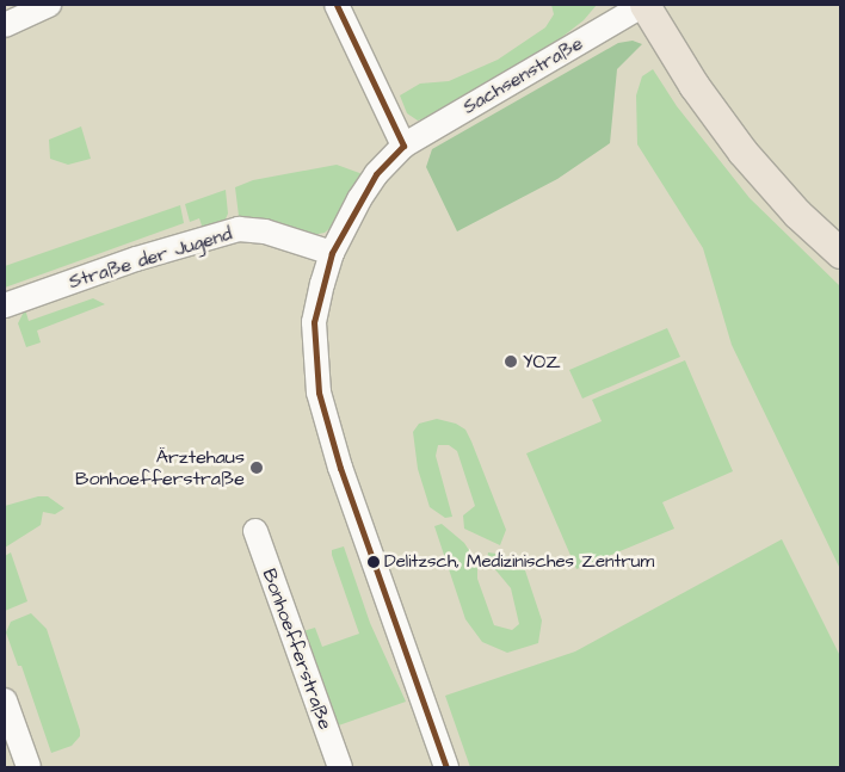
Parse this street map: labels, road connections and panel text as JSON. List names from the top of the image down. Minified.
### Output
{"streets":{"street":["Sachsenstraße","Straße der Jugend","Bonhoefferstraße"]},"crossings":[["Sachsenstraße","Straße der Jugend"]],"places":["YOZ","Ärztehaus Bonhoefferstraße","Delitzsch, Medizinisches Zentrum"]}
